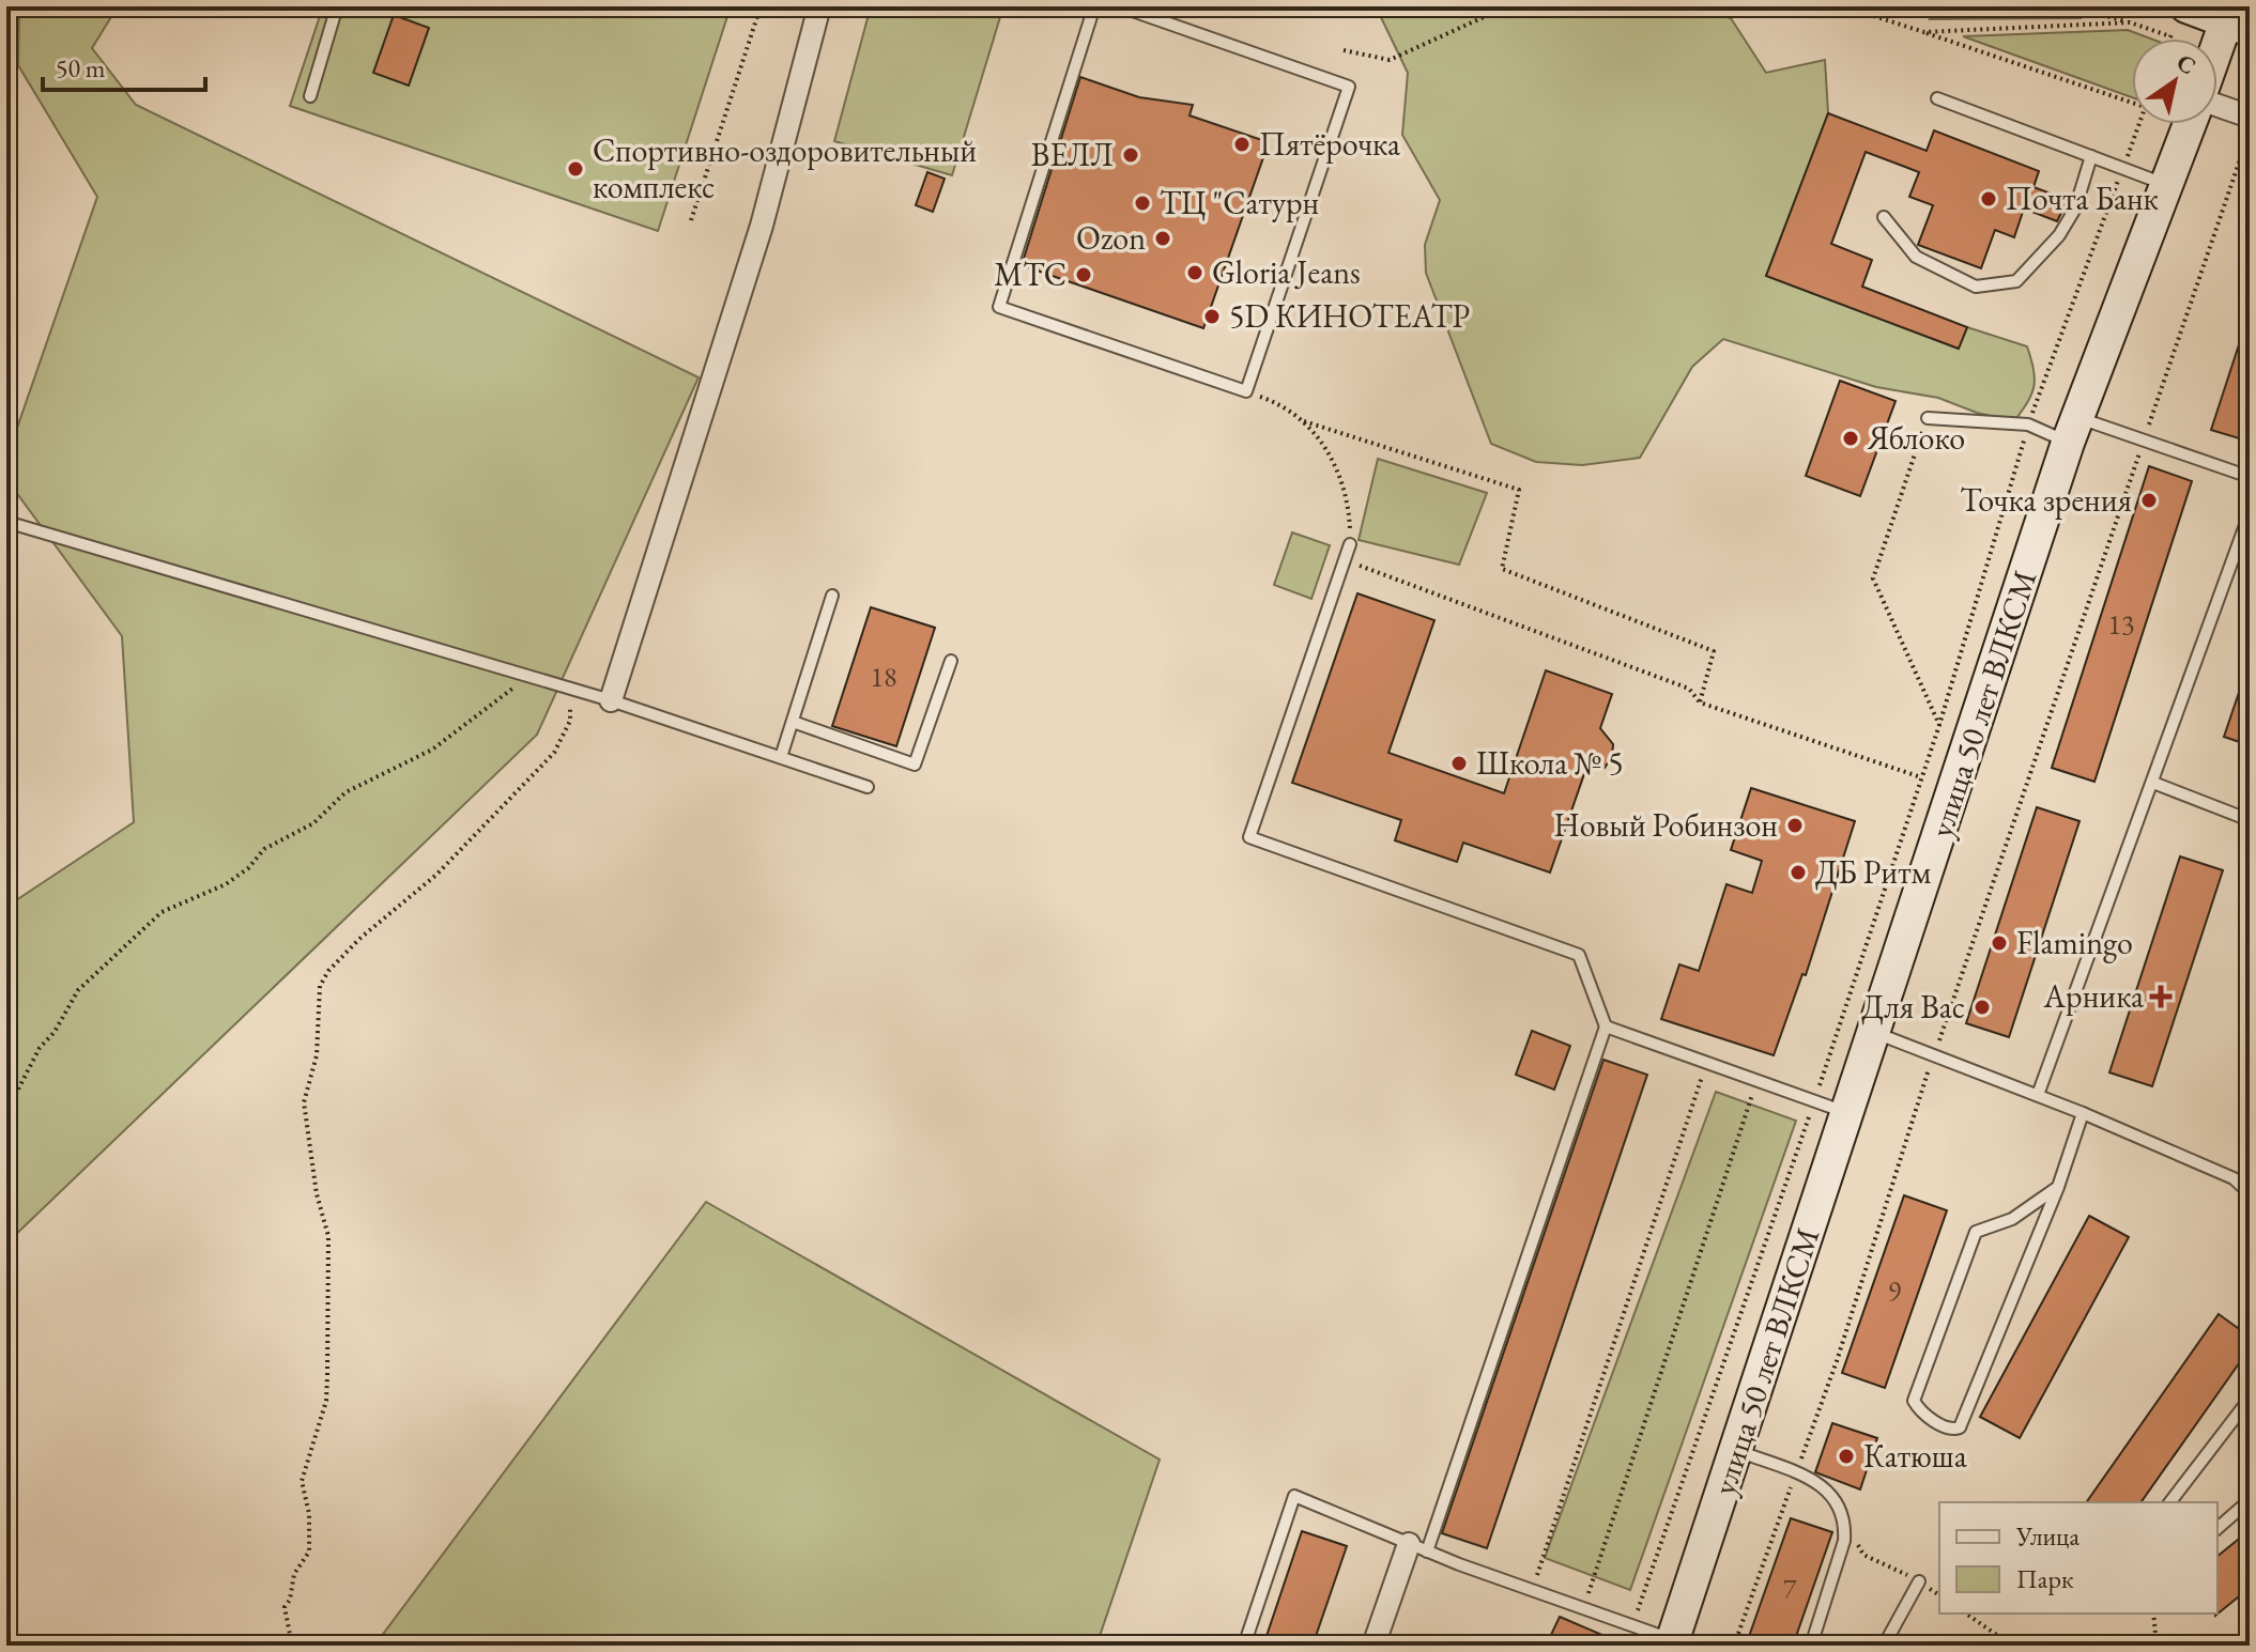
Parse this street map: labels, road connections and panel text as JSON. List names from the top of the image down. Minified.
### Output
{"streets":{"street":["улица 50 лет ВЛКСМ"]},"places":{"other":["Пятёрочка","ВЕЛЛ","Спортивно-оздоровительный комплекс","Почта Банк","ТЦ \"Сатурн","Ozon","Gloria Jeans","МТС","5D КИНОТЕАТР","Яблоко","Точка зрения","Школа № 5","Новый Робинзон","ДБ Ритм","Flamingo","Для Вас","Катюша"],"health":["Арника"]},"house_numbers":["13","18","9","7"],"legend":["Улица","Парк"],"scale_bar":"50 m","north":"top right"}
